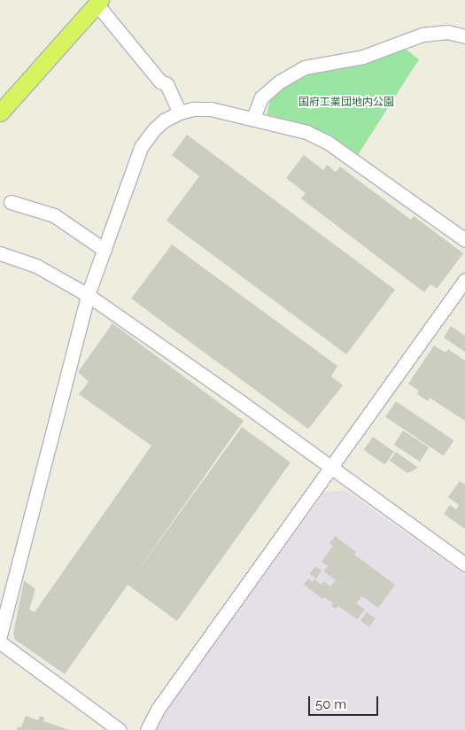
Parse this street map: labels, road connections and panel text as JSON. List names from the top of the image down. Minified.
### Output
{"parks":["国府工業団地内公園"],"scale_bar":"50 m"}
